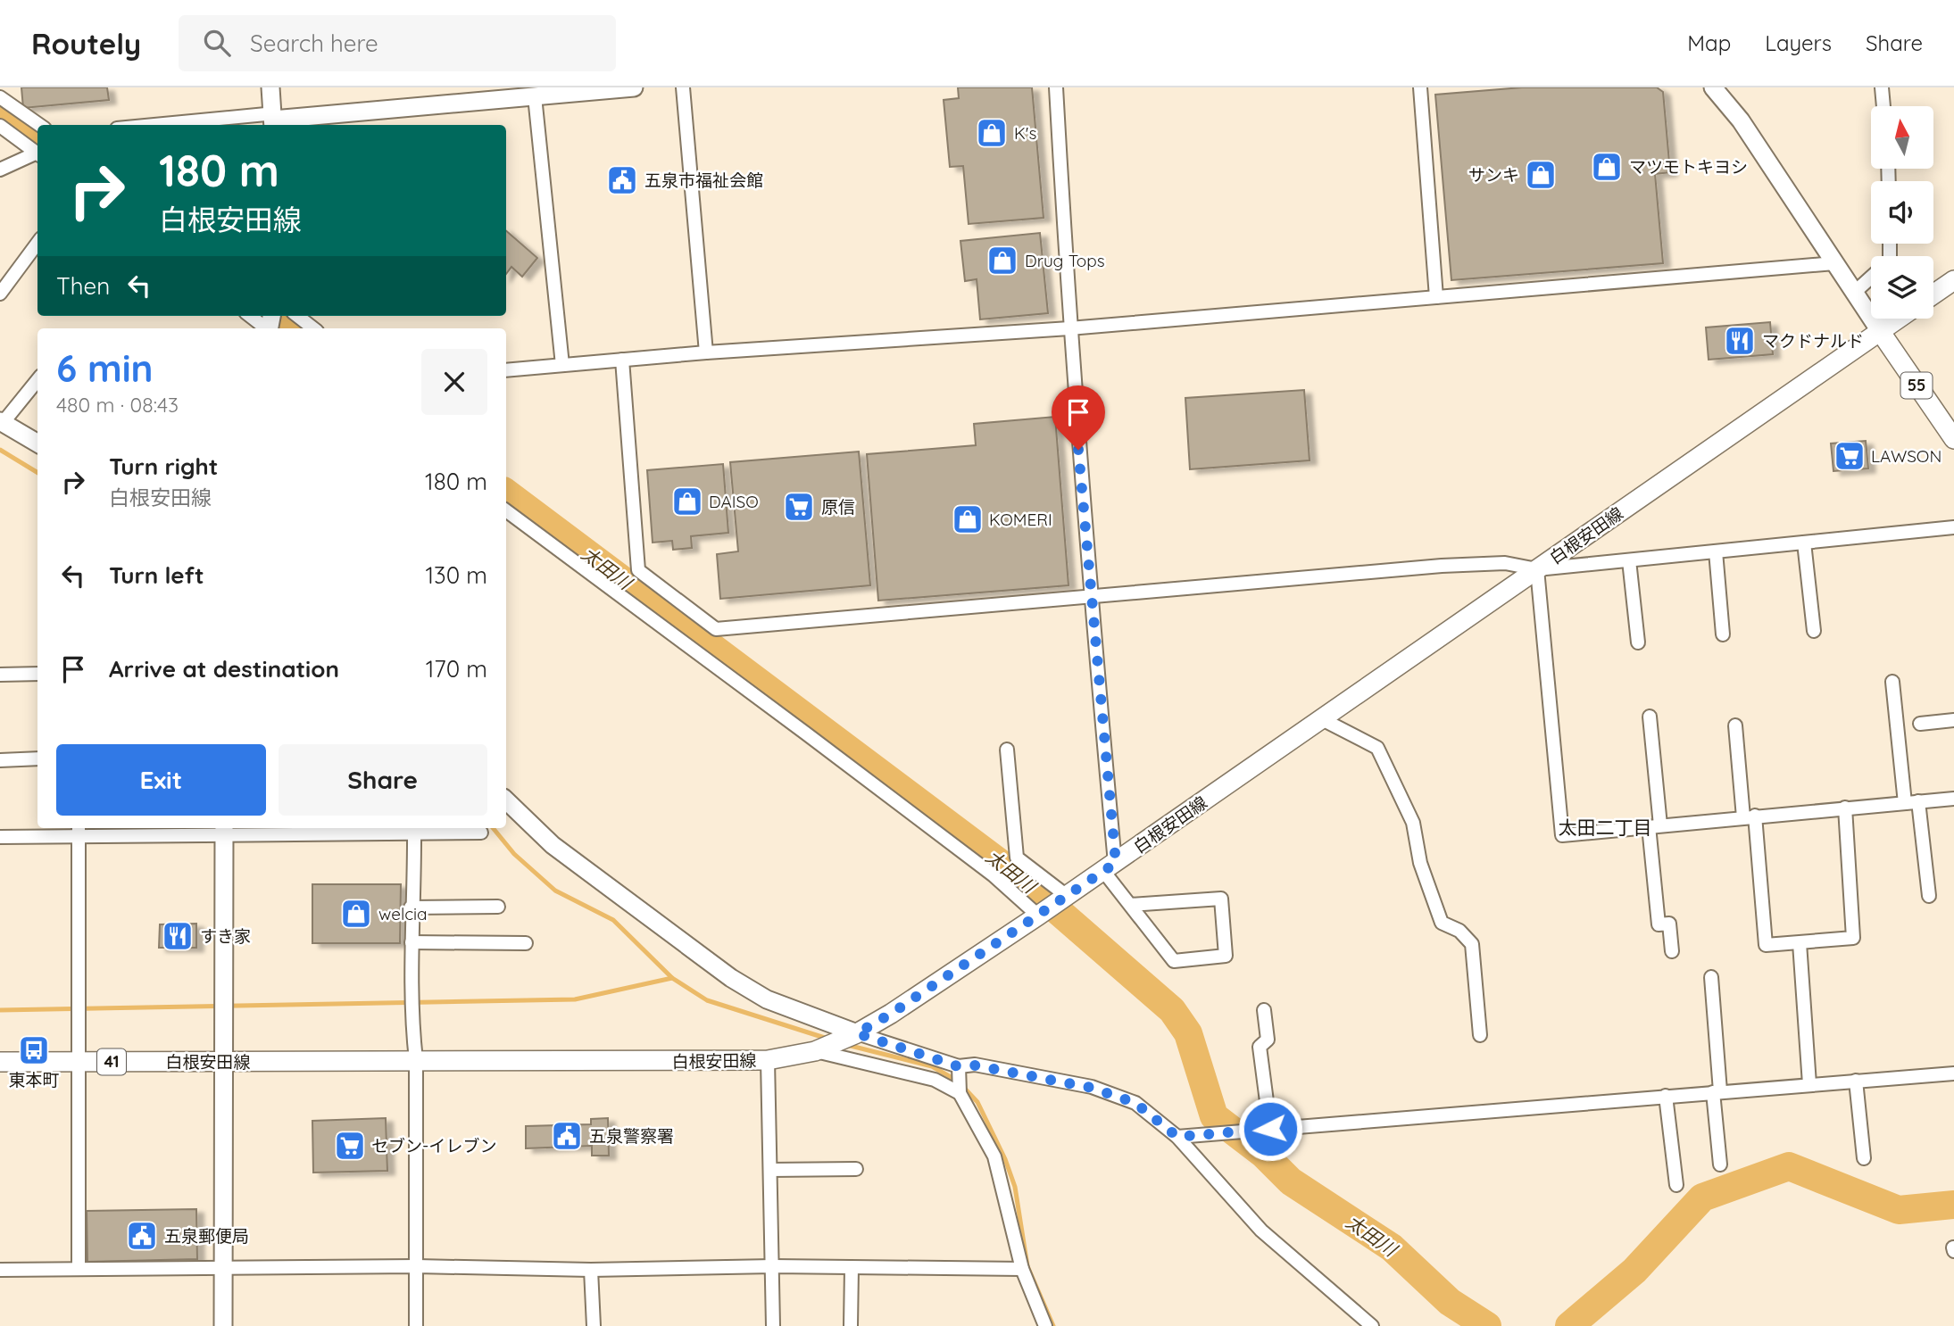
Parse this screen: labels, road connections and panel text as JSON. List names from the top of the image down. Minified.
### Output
{"streets":{"main road":["55","白根安田線","41"]},"crossings":[["55","白根安田線"],["55","41"],["白根安田線","41"]],"districts":["太田二丁目"],"water":["太田川"],"places":{"shop":["K's","マツモトキヨシ","サンキ","Drug Tops","DAISO","KOMERI","welcia"],"public building":["五泉市福祉会館","五泉警察署","五泉郵便局"],"restaurant":["マクドナルド","すき家"],"supermarket":["LAWSON","原信","セブン-イレブン"],"bus stop":["東本町"]},"north":"top","page":{"header":"Routely","search":"Search here","nav":["Map","Layers","Share"],"turn":["180 m","白根安田線"],"then":"Then","heading":["6 min","480 m · 08:43"],"list":[{"name":"Turn right","note":"白根安田線","value":"180 m"},{"name":"Turn left","value":"130 m"},{"name":"Arrive at destination","value":"170 m"}],"buttons":["Exit","Share"]}}
